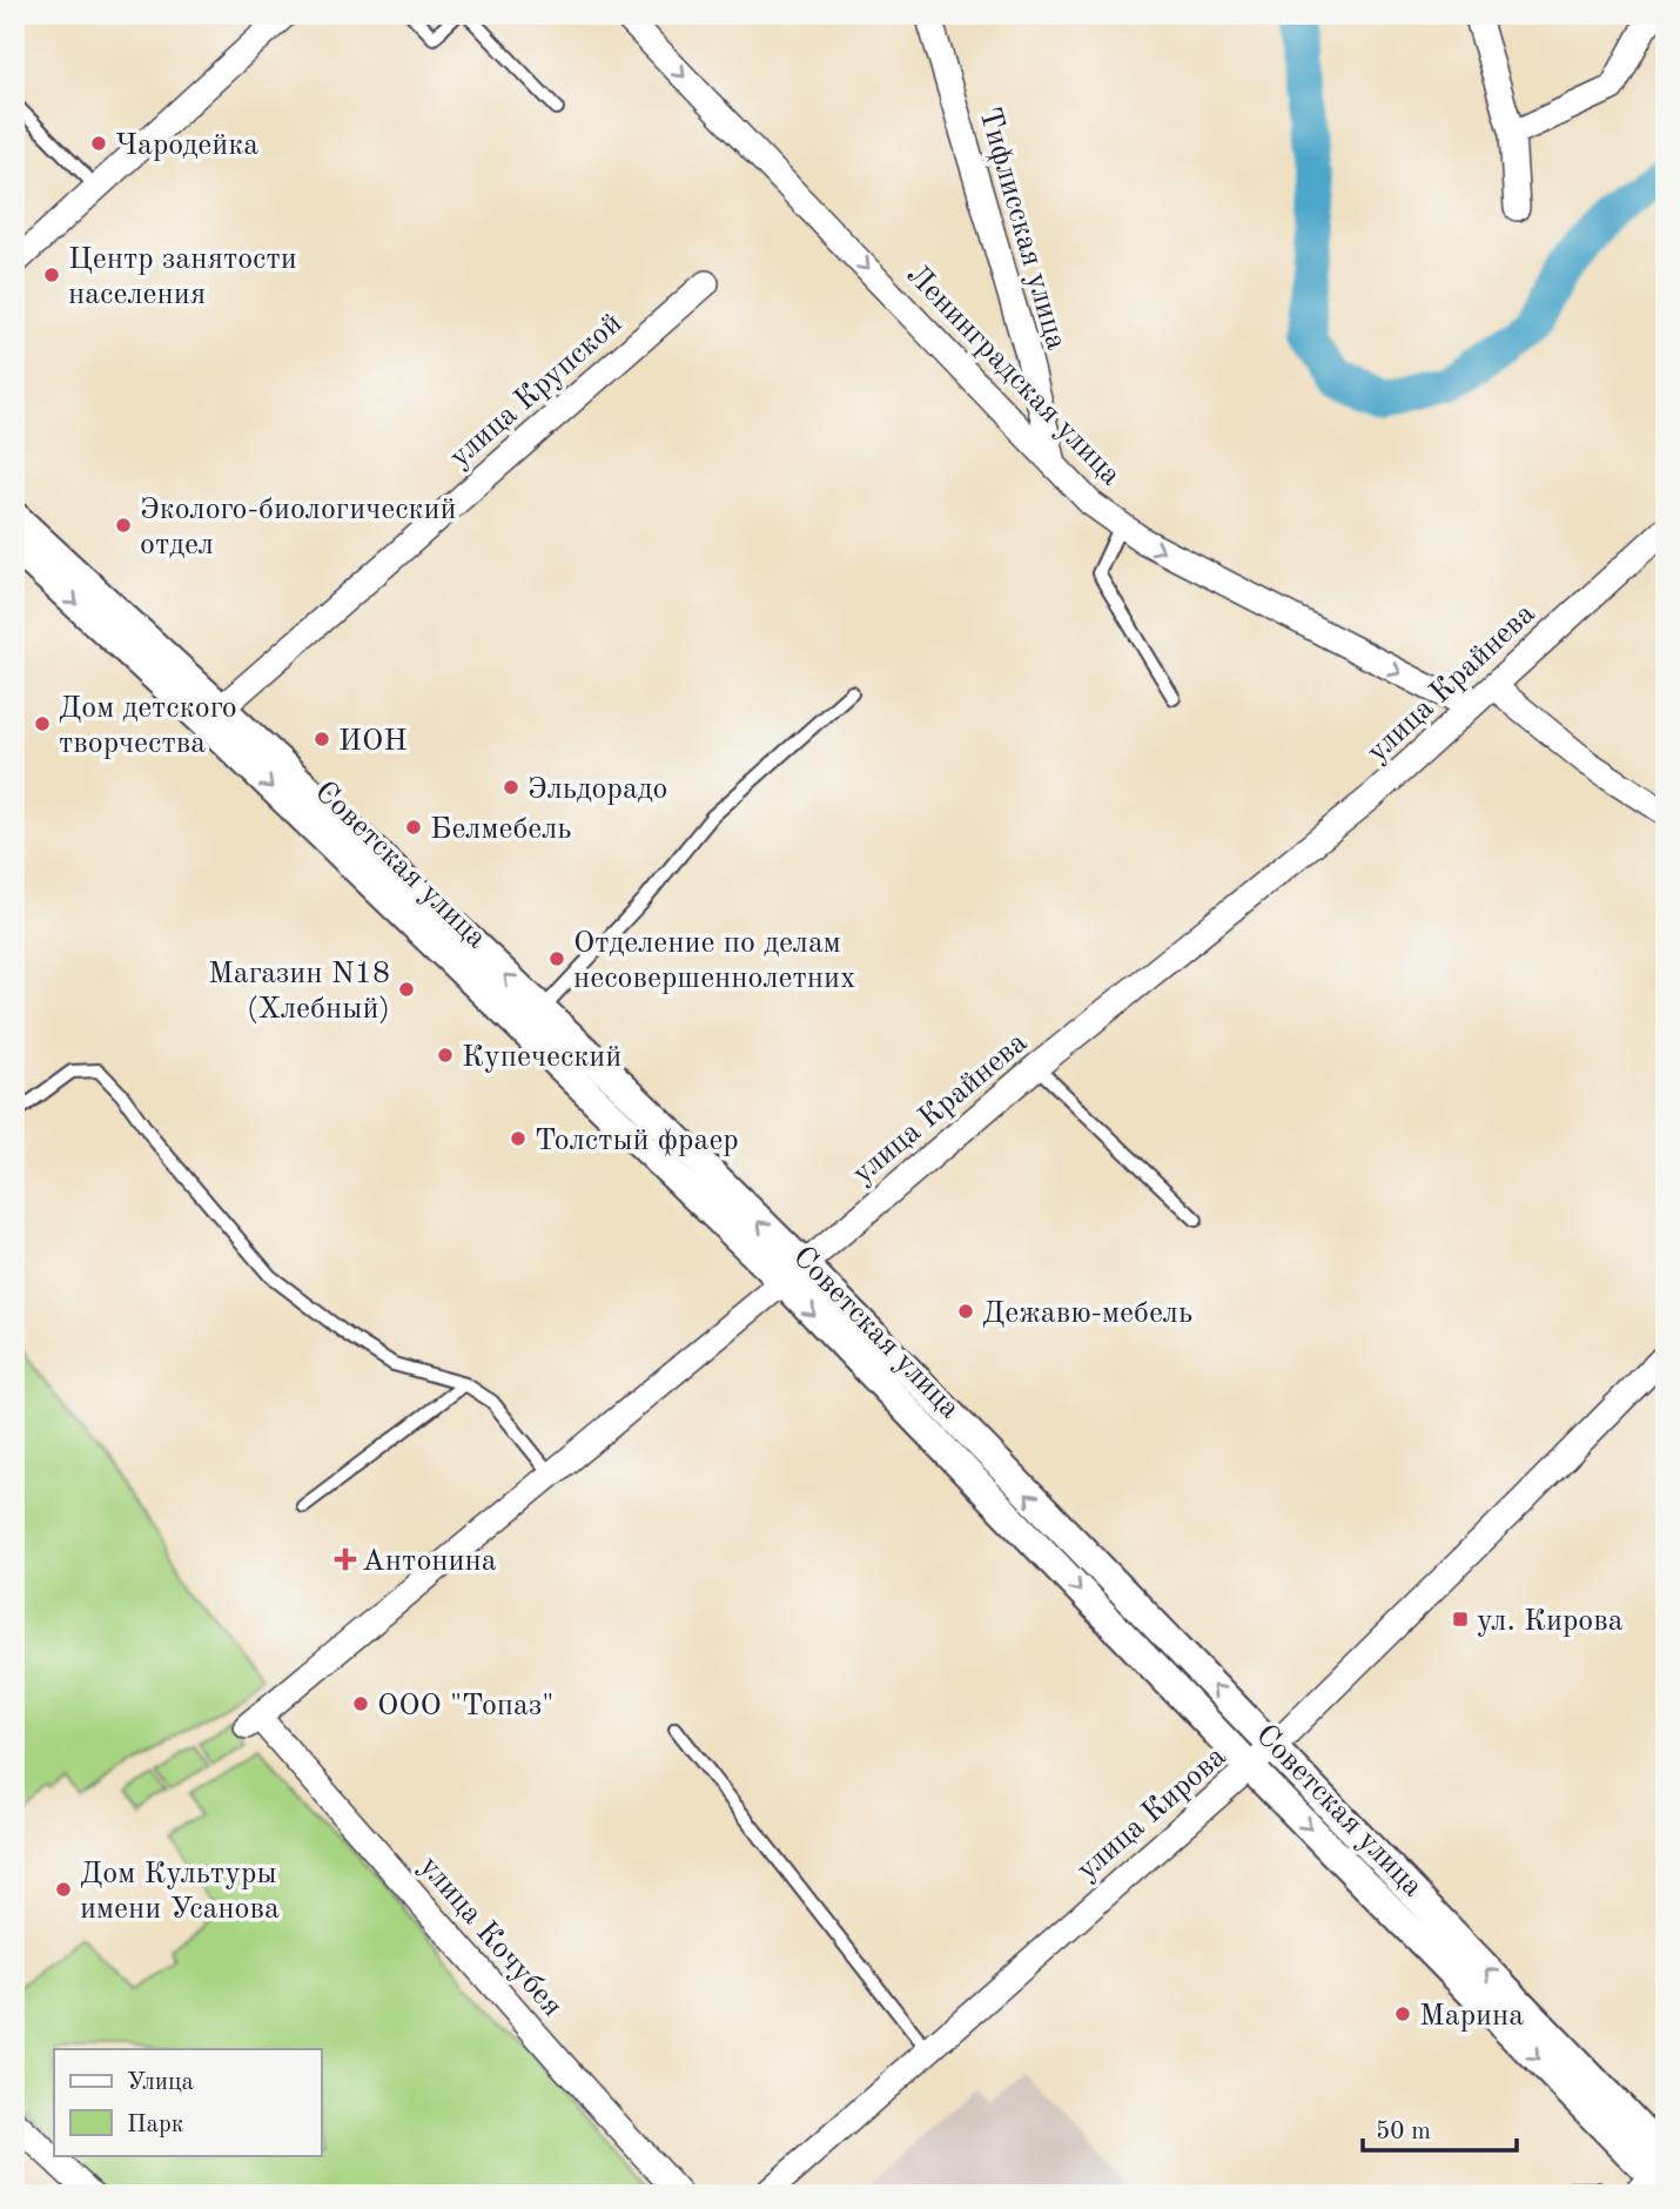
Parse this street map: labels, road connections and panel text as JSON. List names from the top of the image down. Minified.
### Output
{"streets":{"street":["Тифлисская улица","Ленинградская улица","улица Крупской","улица Крайнева","Советская улица","улица Кирова","улица Кочубея"]},"crossings":[["Тифлисская улица","Ленинградская улица"],["Ленинградская улица","улица Крайнева"],["улица Крупской","Советская улица"],["улица Крайнева","Советская улица"],["улица Крайнева","улица Кочубея"],["Советская улица","улица Кирова"]],"one_way":["Ленинградская улица"],"places":{"other":["Чародейка","Центр занятости населения","Эколого-биологический отдел","Дом детского творчества","ИОН","Эльдорадо","Белмебель","Отделение по делам несовершеннолетних","Магазин N18 (Хлебный)","Купеческий","Толстый фраер","Дежавю-мебель","ООО \"Топаз\"","Дом Культуры имени Усанова","Марина"],"health":["Антонина"],"transit":["ул. Кирова"]},"legend":["Улица","Парк"],"scale_bar":"50 m"}
